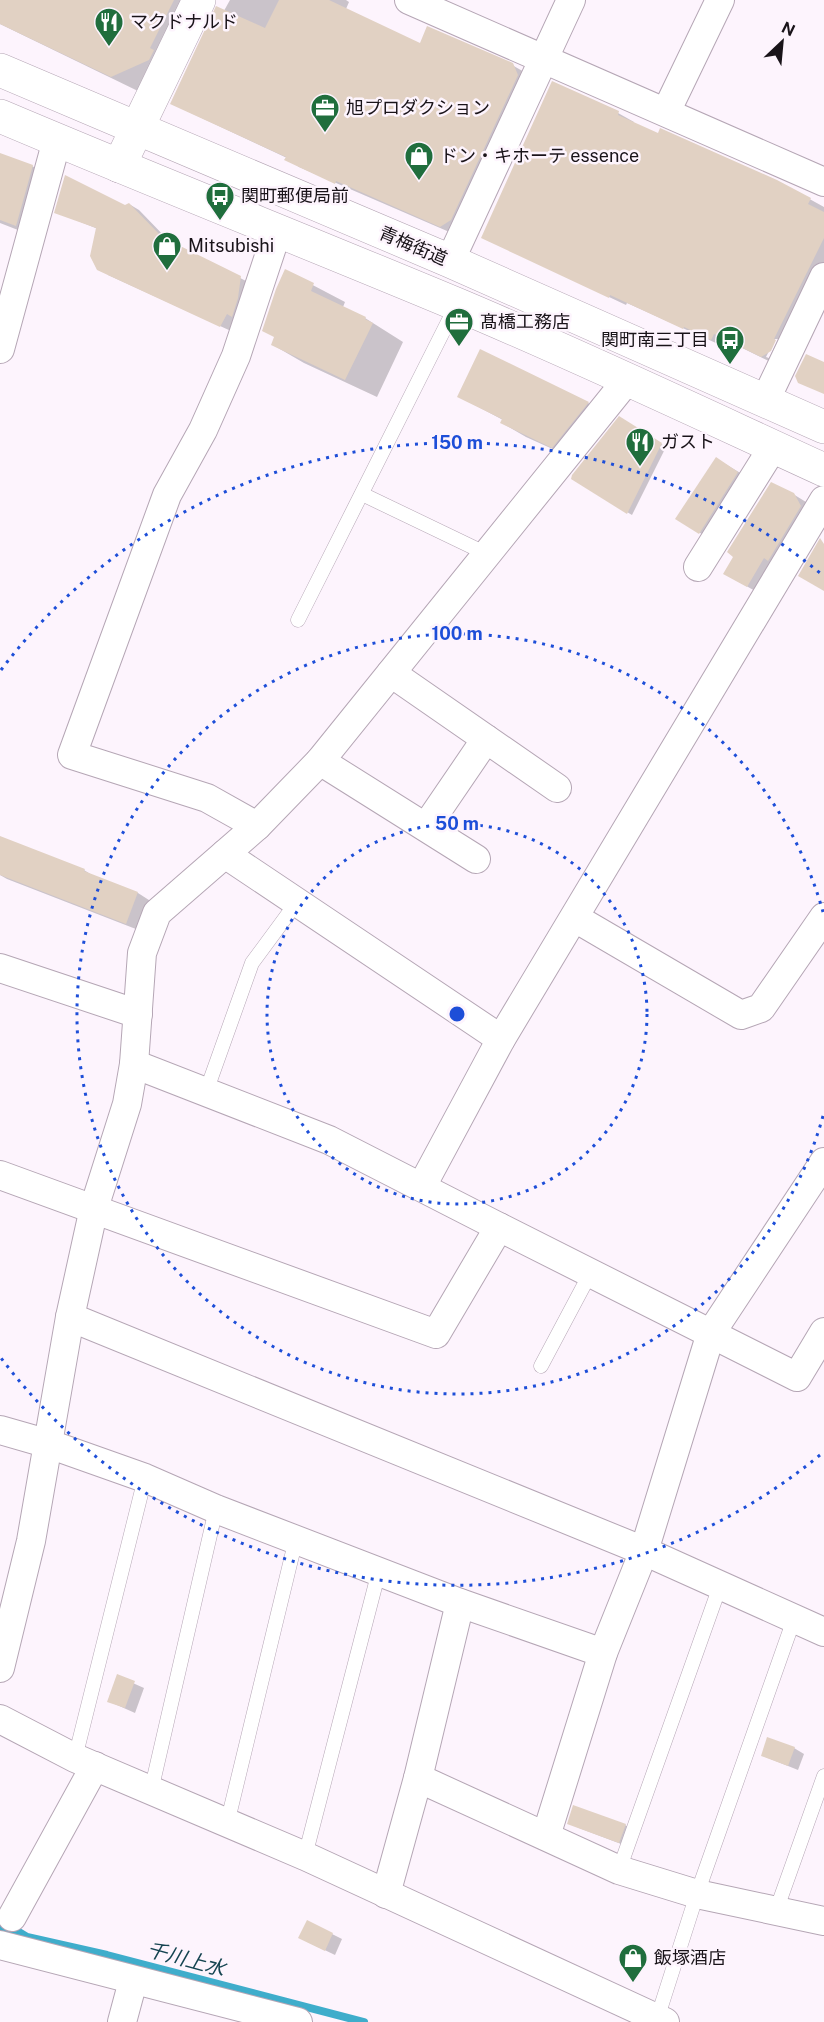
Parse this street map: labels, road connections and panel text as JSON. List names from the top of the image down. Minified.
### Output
{"streets":{"main road":["青梅街道"]},"water":["千川上水"],"places":{"restaurant":["マクドナルド","ガスト"],"office":["旭プロダクション","髙橋工務店"],"shop":["ドン・キホーテ essence","Mitsubishi","飯塚酒店"],"bus stop":["関町郵便局前","関町南三丁目"]},"north":"top right","rings":["150 m","100 m","50 m"]}
